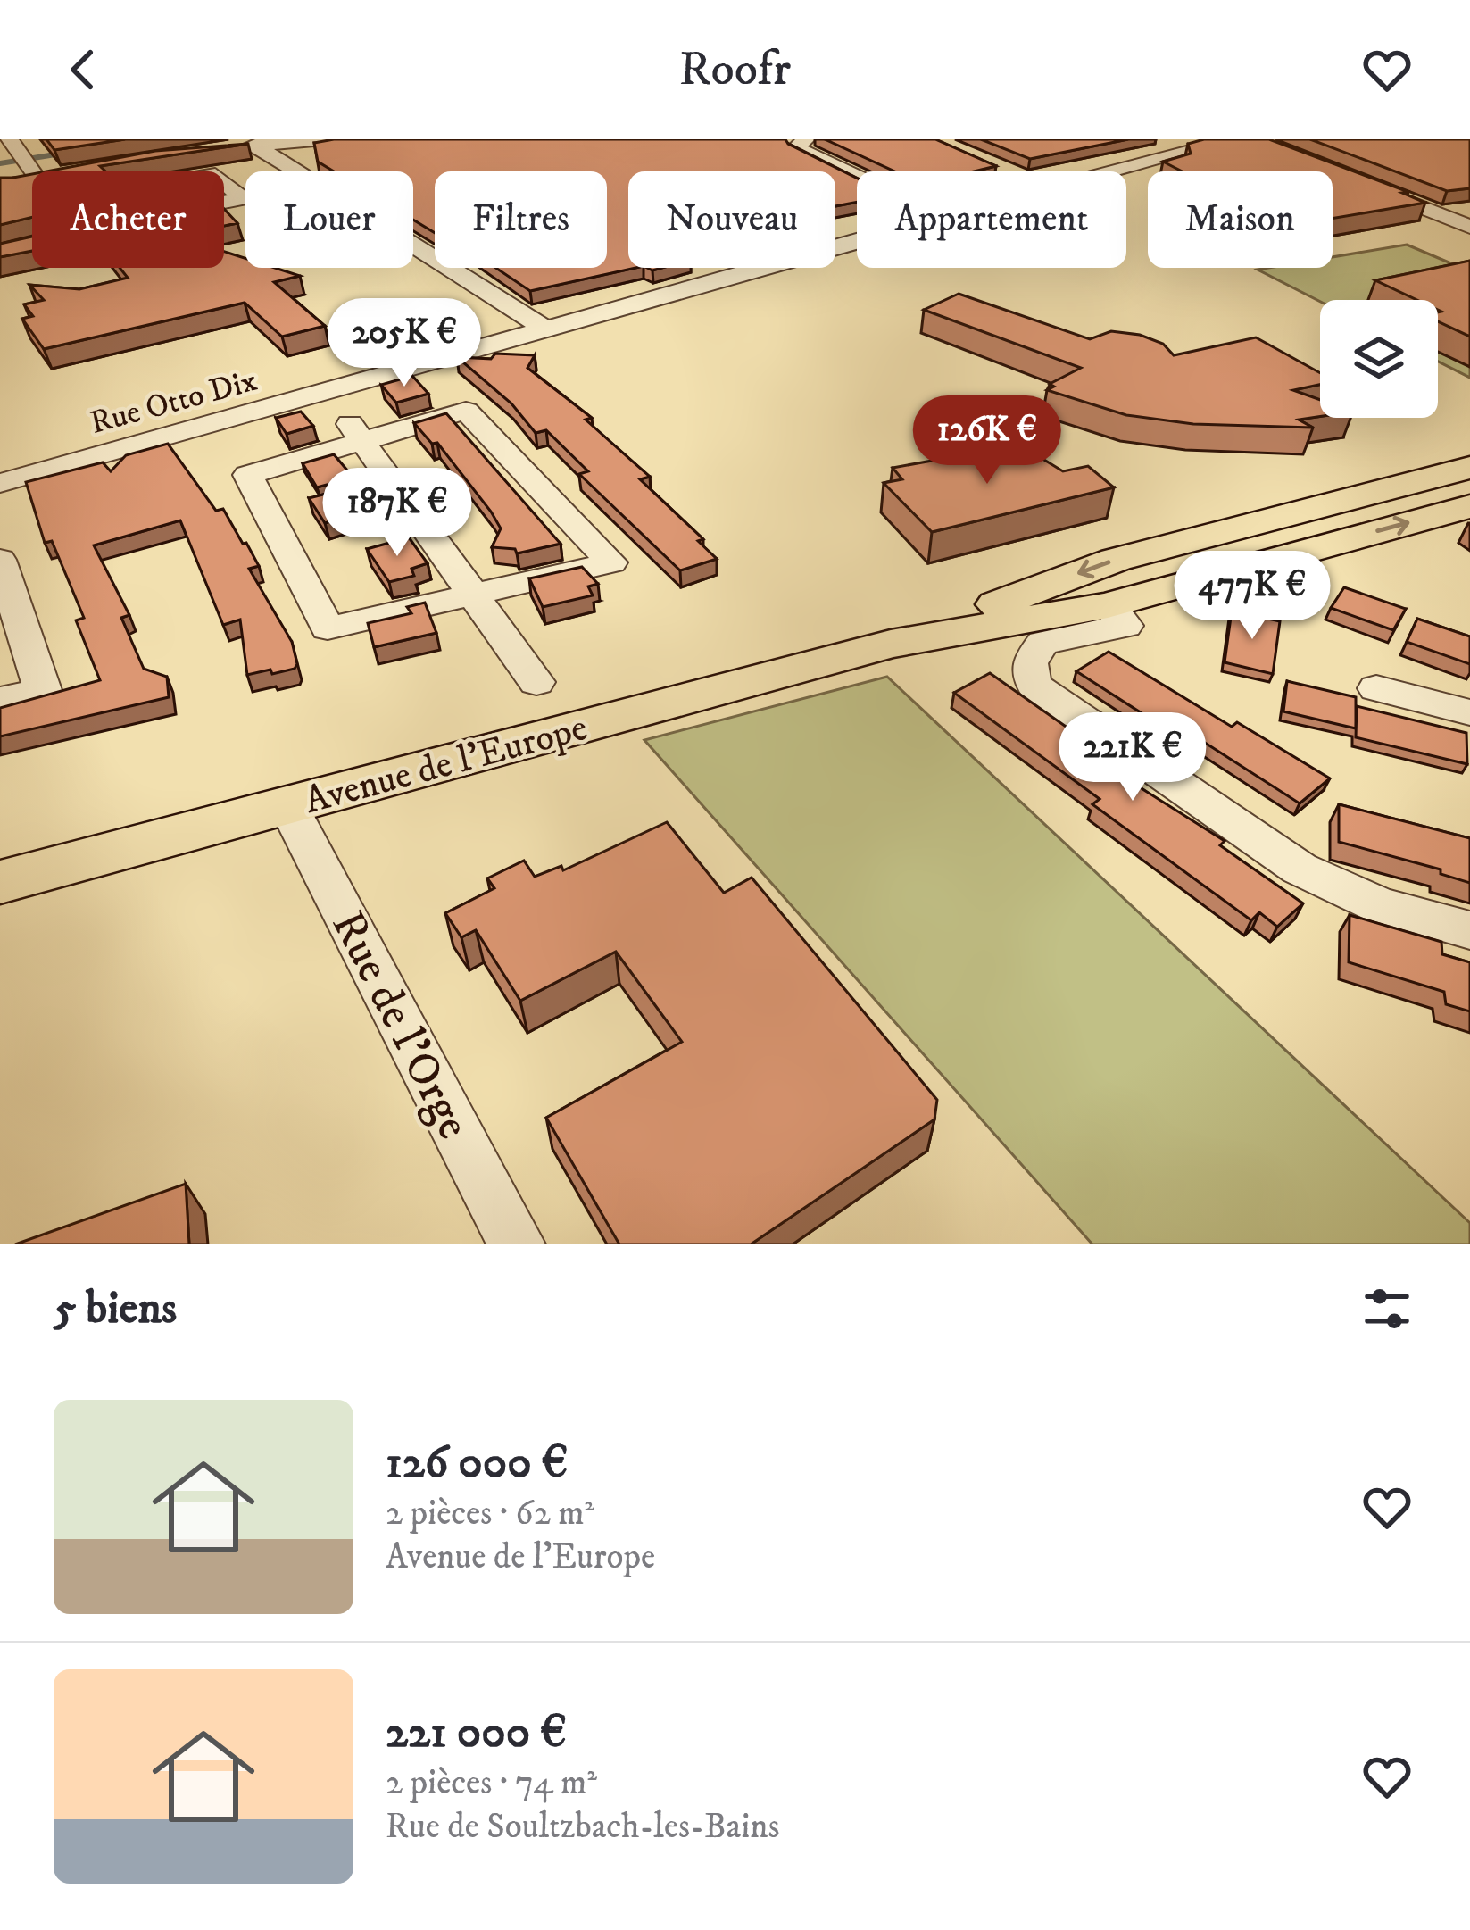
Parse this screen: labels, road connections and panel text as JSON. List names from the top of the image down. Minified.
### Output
{"streets":{"main road":["Avenue de l'Europe"],"street":["Rue Otto Dix","Rue de l'Orge"]},"crossings":[["Avenue de l'Europe","Rue de l'Orge"]],"page":{"header":"Roofr","chip":["Acheter","Louer","Filtres","Nouveau","Appartement","Maison"],"price":["205K €","126K €","187K €","477K €","221K €"],"heading":"5 biens","list":[{"name":"126 000 €","note":"2 pièces · 62 m² · Avenue de l'Europe"},{"name":"221 000 €","note":"2 pièces · 74 m² · Rue de Soultzbach-les-Bains"}]}}
